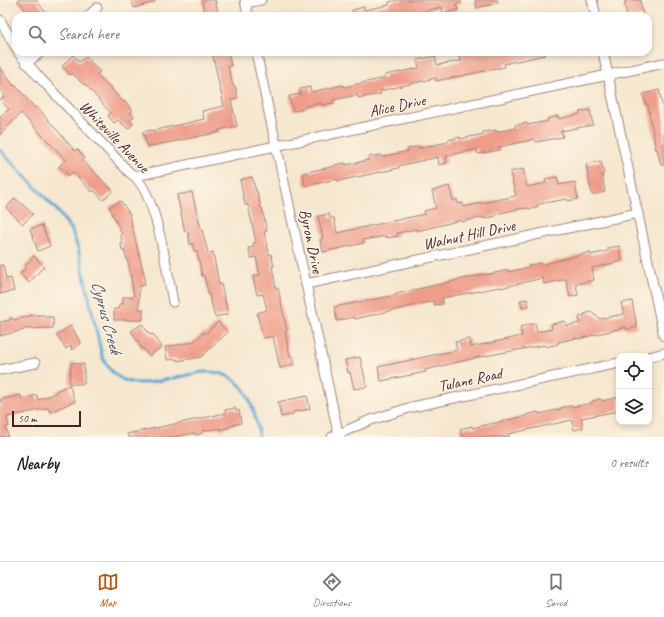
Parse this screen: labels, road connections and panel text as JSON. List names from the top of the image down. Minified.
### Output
{"streets":{"street":["Alice Drive","Whiteville Avenue","Walnut Hill Drive","Byron Drive","Tulane Road"]},"crossings":[["Alice Drive","Whiteville Avenue"],["Alice Drive","Byron Drive"],["Walnut Hill Drive","Byron Drive"],["Byron Drive","Tulane Road"]],"water":["Cyprus Creek"],"scale_bar":"50 m","page":{"search":"Search here","scale":"50 m","heading":["Nearby","0 results"],"nav":["Map","Directions","Saved"]}}
